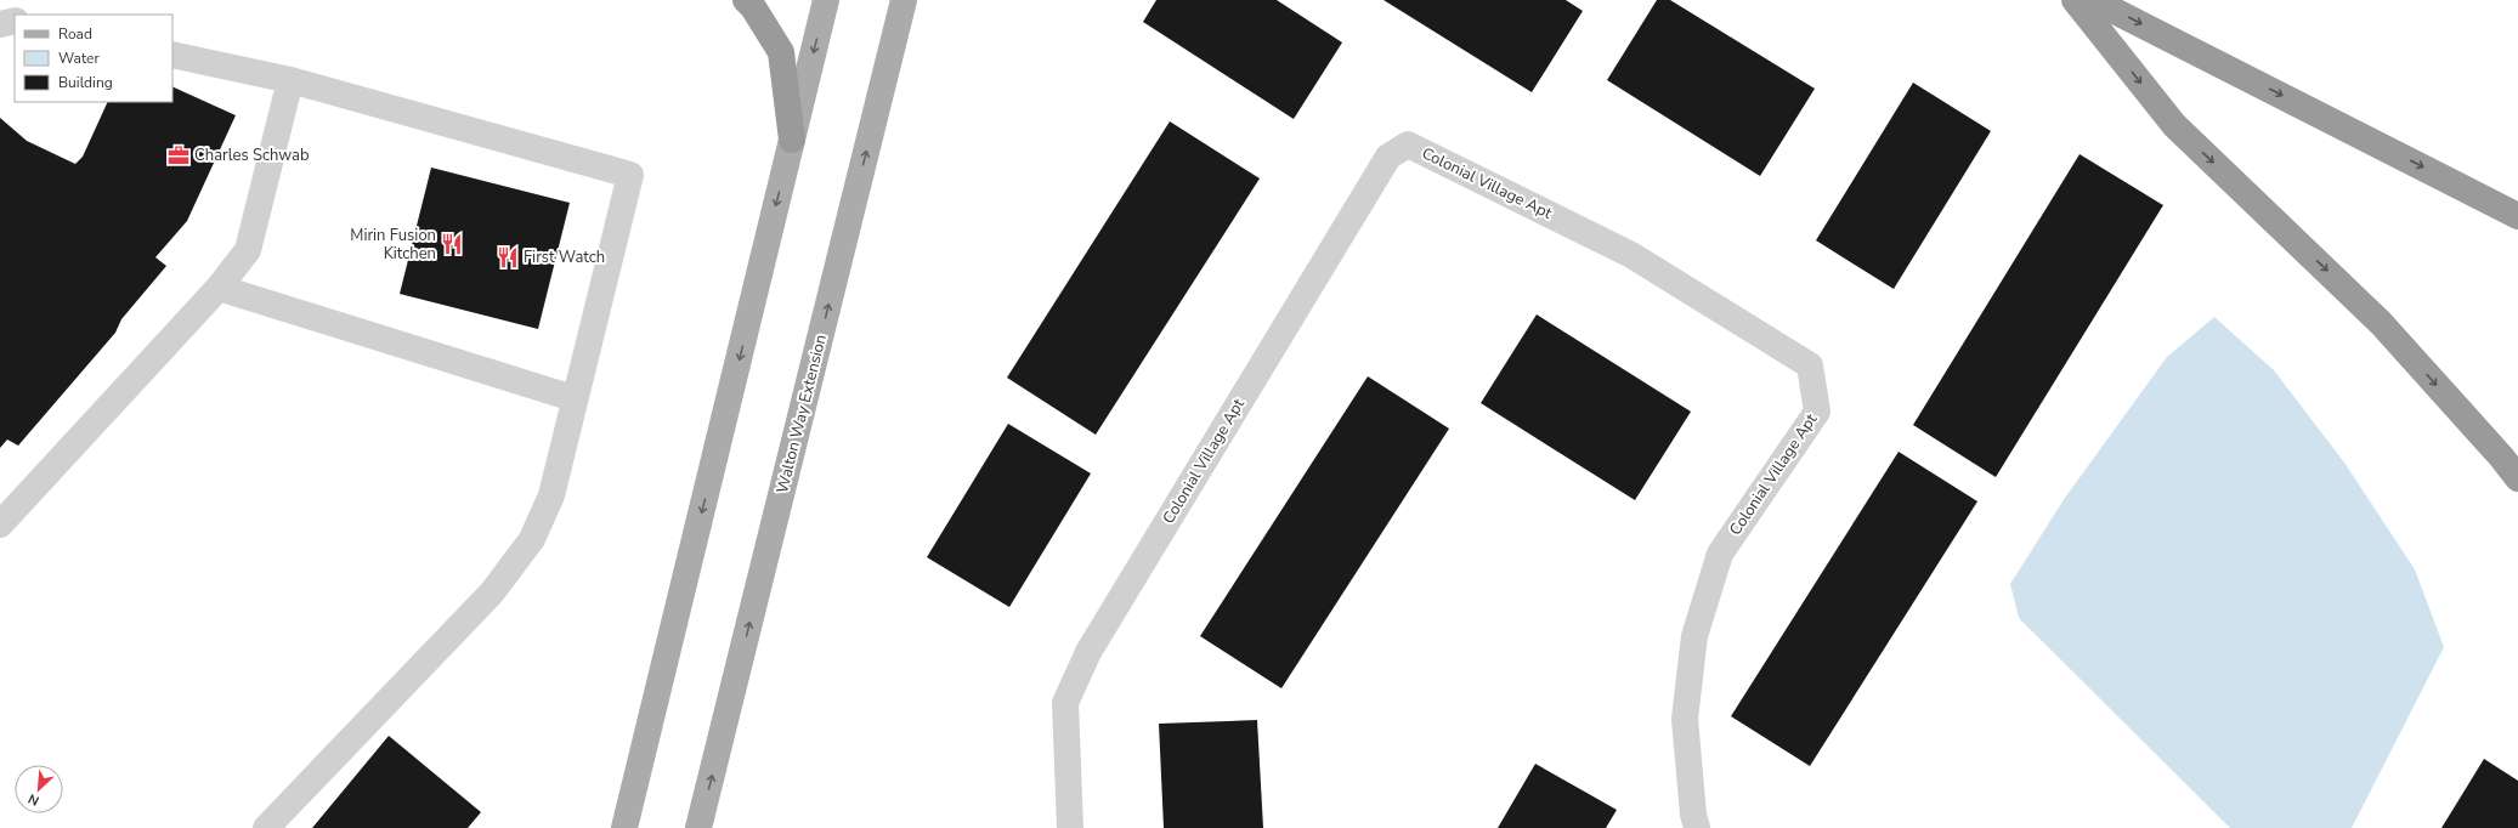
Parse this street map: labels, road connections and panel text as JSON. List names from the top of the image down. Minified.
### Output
{"streets":{"main road":["Walton Way Extension"],"lane":["Colonial Village Apt"]},"places":{"office":["Charles Schwab"],"restaurant":["Mirin Fusion Kitchen","First Watch"]},"legend":["Road","Water","Building"],"north":"bottom left"}
